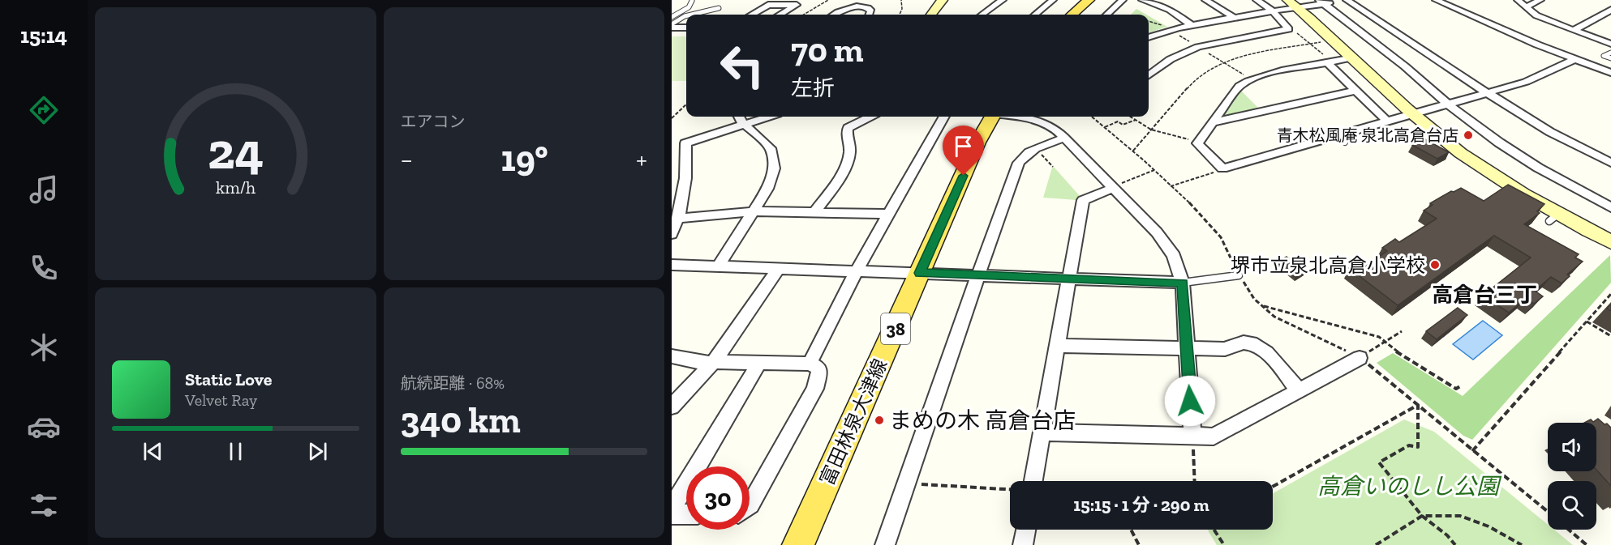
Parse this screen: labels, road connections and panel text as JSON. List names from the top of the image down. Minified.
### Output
{"streets":{"main road":["38","富田林泉大津線"]},"districts":["高倉台三丁"],"parks":["高倉いのしし公園"],"places":["青木松風庵 泉北高倉台店","堺市立泉北高倉小学校","まめの木 高倉台店"],"page":{"tabs":"15:14","tile":["エアコン",["航続距離 · 68%","340 km"]],"turn":["70 m","左折"],"heat":["−","19°","+"],"song":["Static Love","Velvet Ray"],"limit":"30","trip":"15:15 · 1 分 · 290 m","gauge":["24","km/h"]}}
